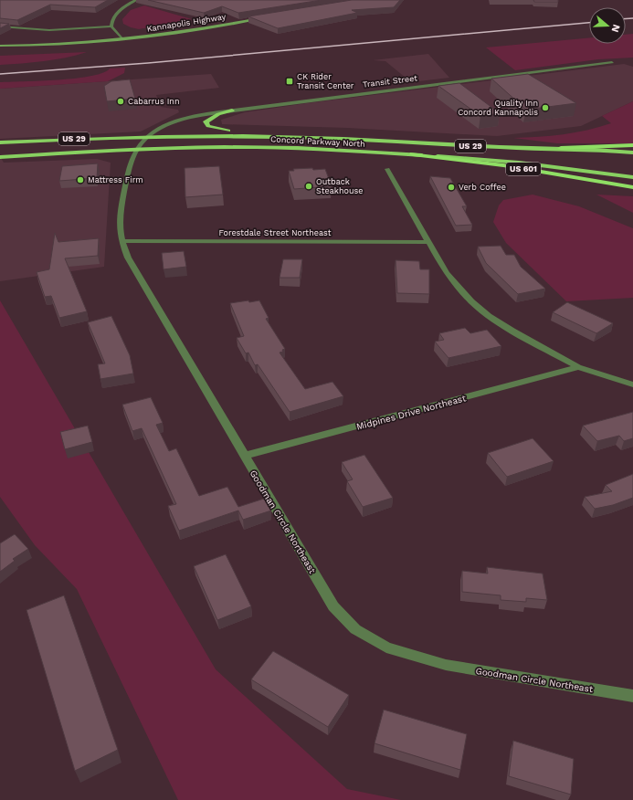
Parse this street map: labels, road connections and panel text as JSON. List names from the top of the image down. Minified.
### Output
{"streets":{"highway":["US 29","Concord Parkway North","US 601"],"main road":["Kannapolis Highway"],"street":["Transit Street","Forestdale Street Northeast","Midpines Drive Northeast","Goodman Circle Northeast"]},"crossings":[["Transit Street","Concord Parkway North"],["Transit Street","Goodman Circle Northeast"],["Concord Parkway North","US 601"],["Concord Parkway North","Goodman Circle Northeast"],["Forestdale Street Northeast","Goodman Circle Northeast"],["Midpines Drive Northeast","Goodman Circle Northeast"]],"places":{"transit":["CK Rider Transit Center"],"other":["Cabarrus Inn","Quality Inn Concord Kannapolis","Mattress Firm","Outback Steakhouse","Verb Coffee"]},"north":"right"}
